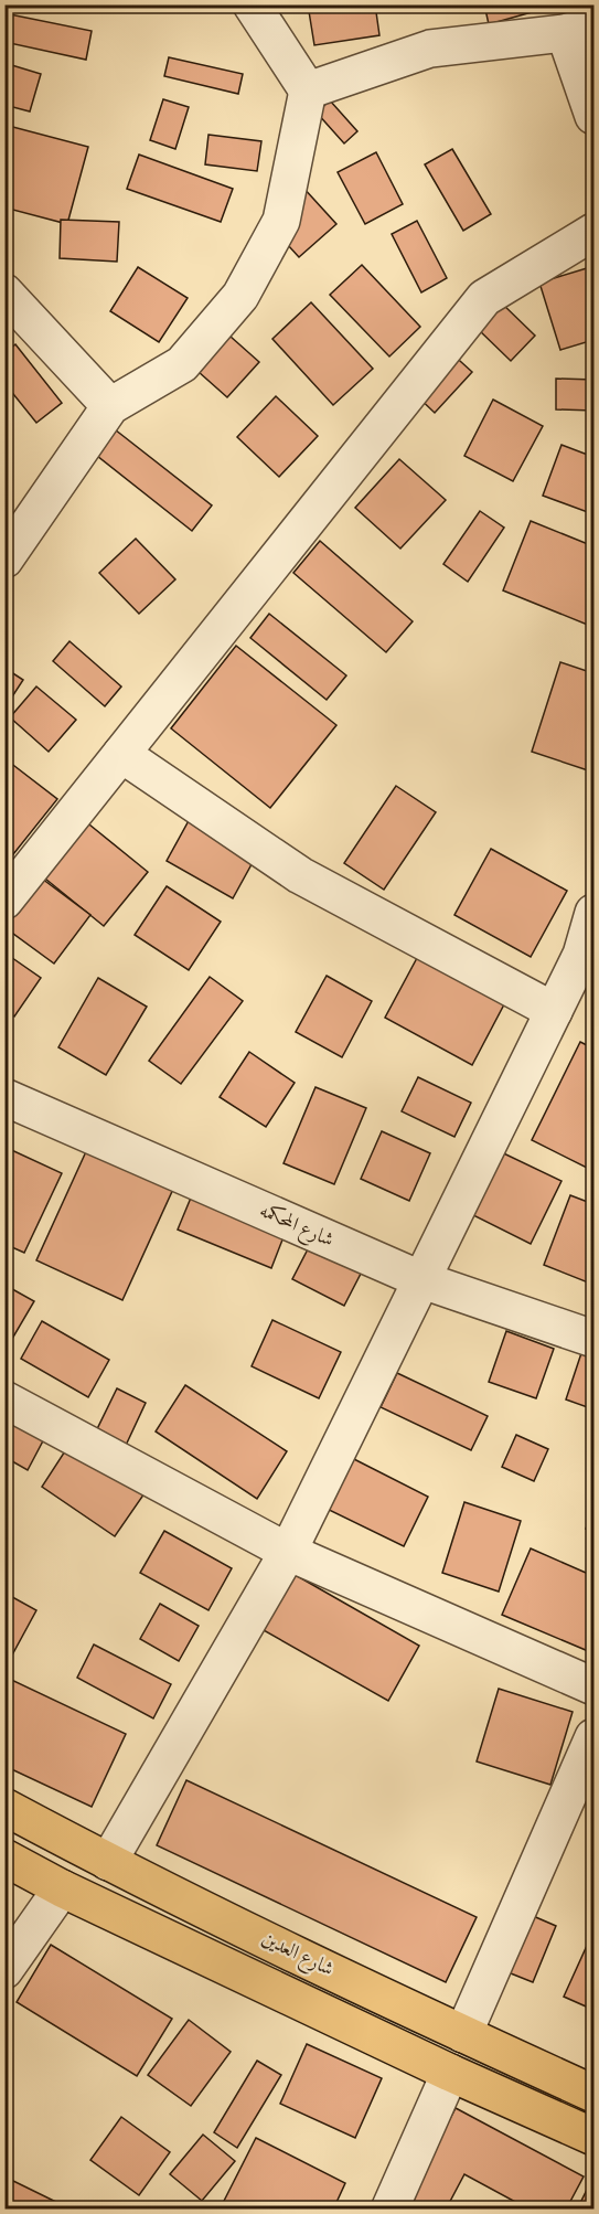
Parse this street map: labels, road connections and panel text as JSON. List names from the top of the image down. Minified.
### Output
{"streets":{"main road":["شارع العدين"],"street":["شارع المحكمه"]}}
